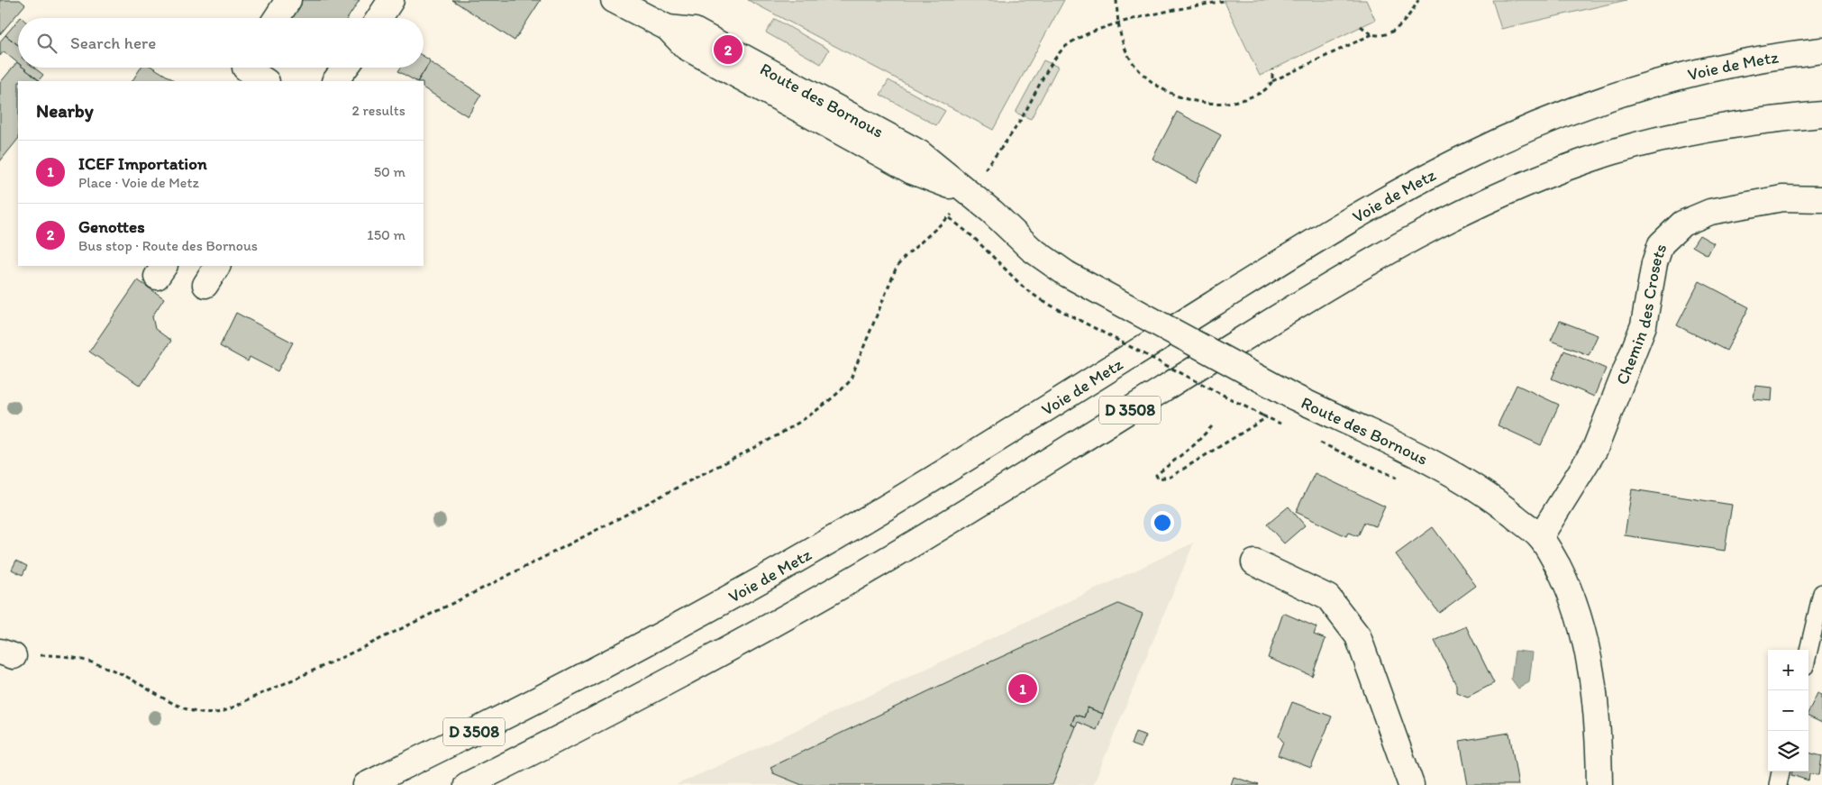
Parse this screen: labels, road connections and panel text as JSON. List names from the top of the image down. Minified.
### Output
{"streets":{"main road":["Voie de Metz","Route des Bornous","Chemin des Crosets","D 3508"]},"crossings":[["Route des Bornous","Chemin des Crosets"]],"page":{"search":"Search here","pins":["2","1"],"heading":["Nearby","2 results"],"list":[{"mark":"1","name":"ICEF Importation","note":"Place · Voie de Metz","value":"50 m"},{"mark":"2","name":"Genottes","note":"Bus stop · Route des Bornous","value":"150 m"}],"map_buttons":["+","−"]}}
